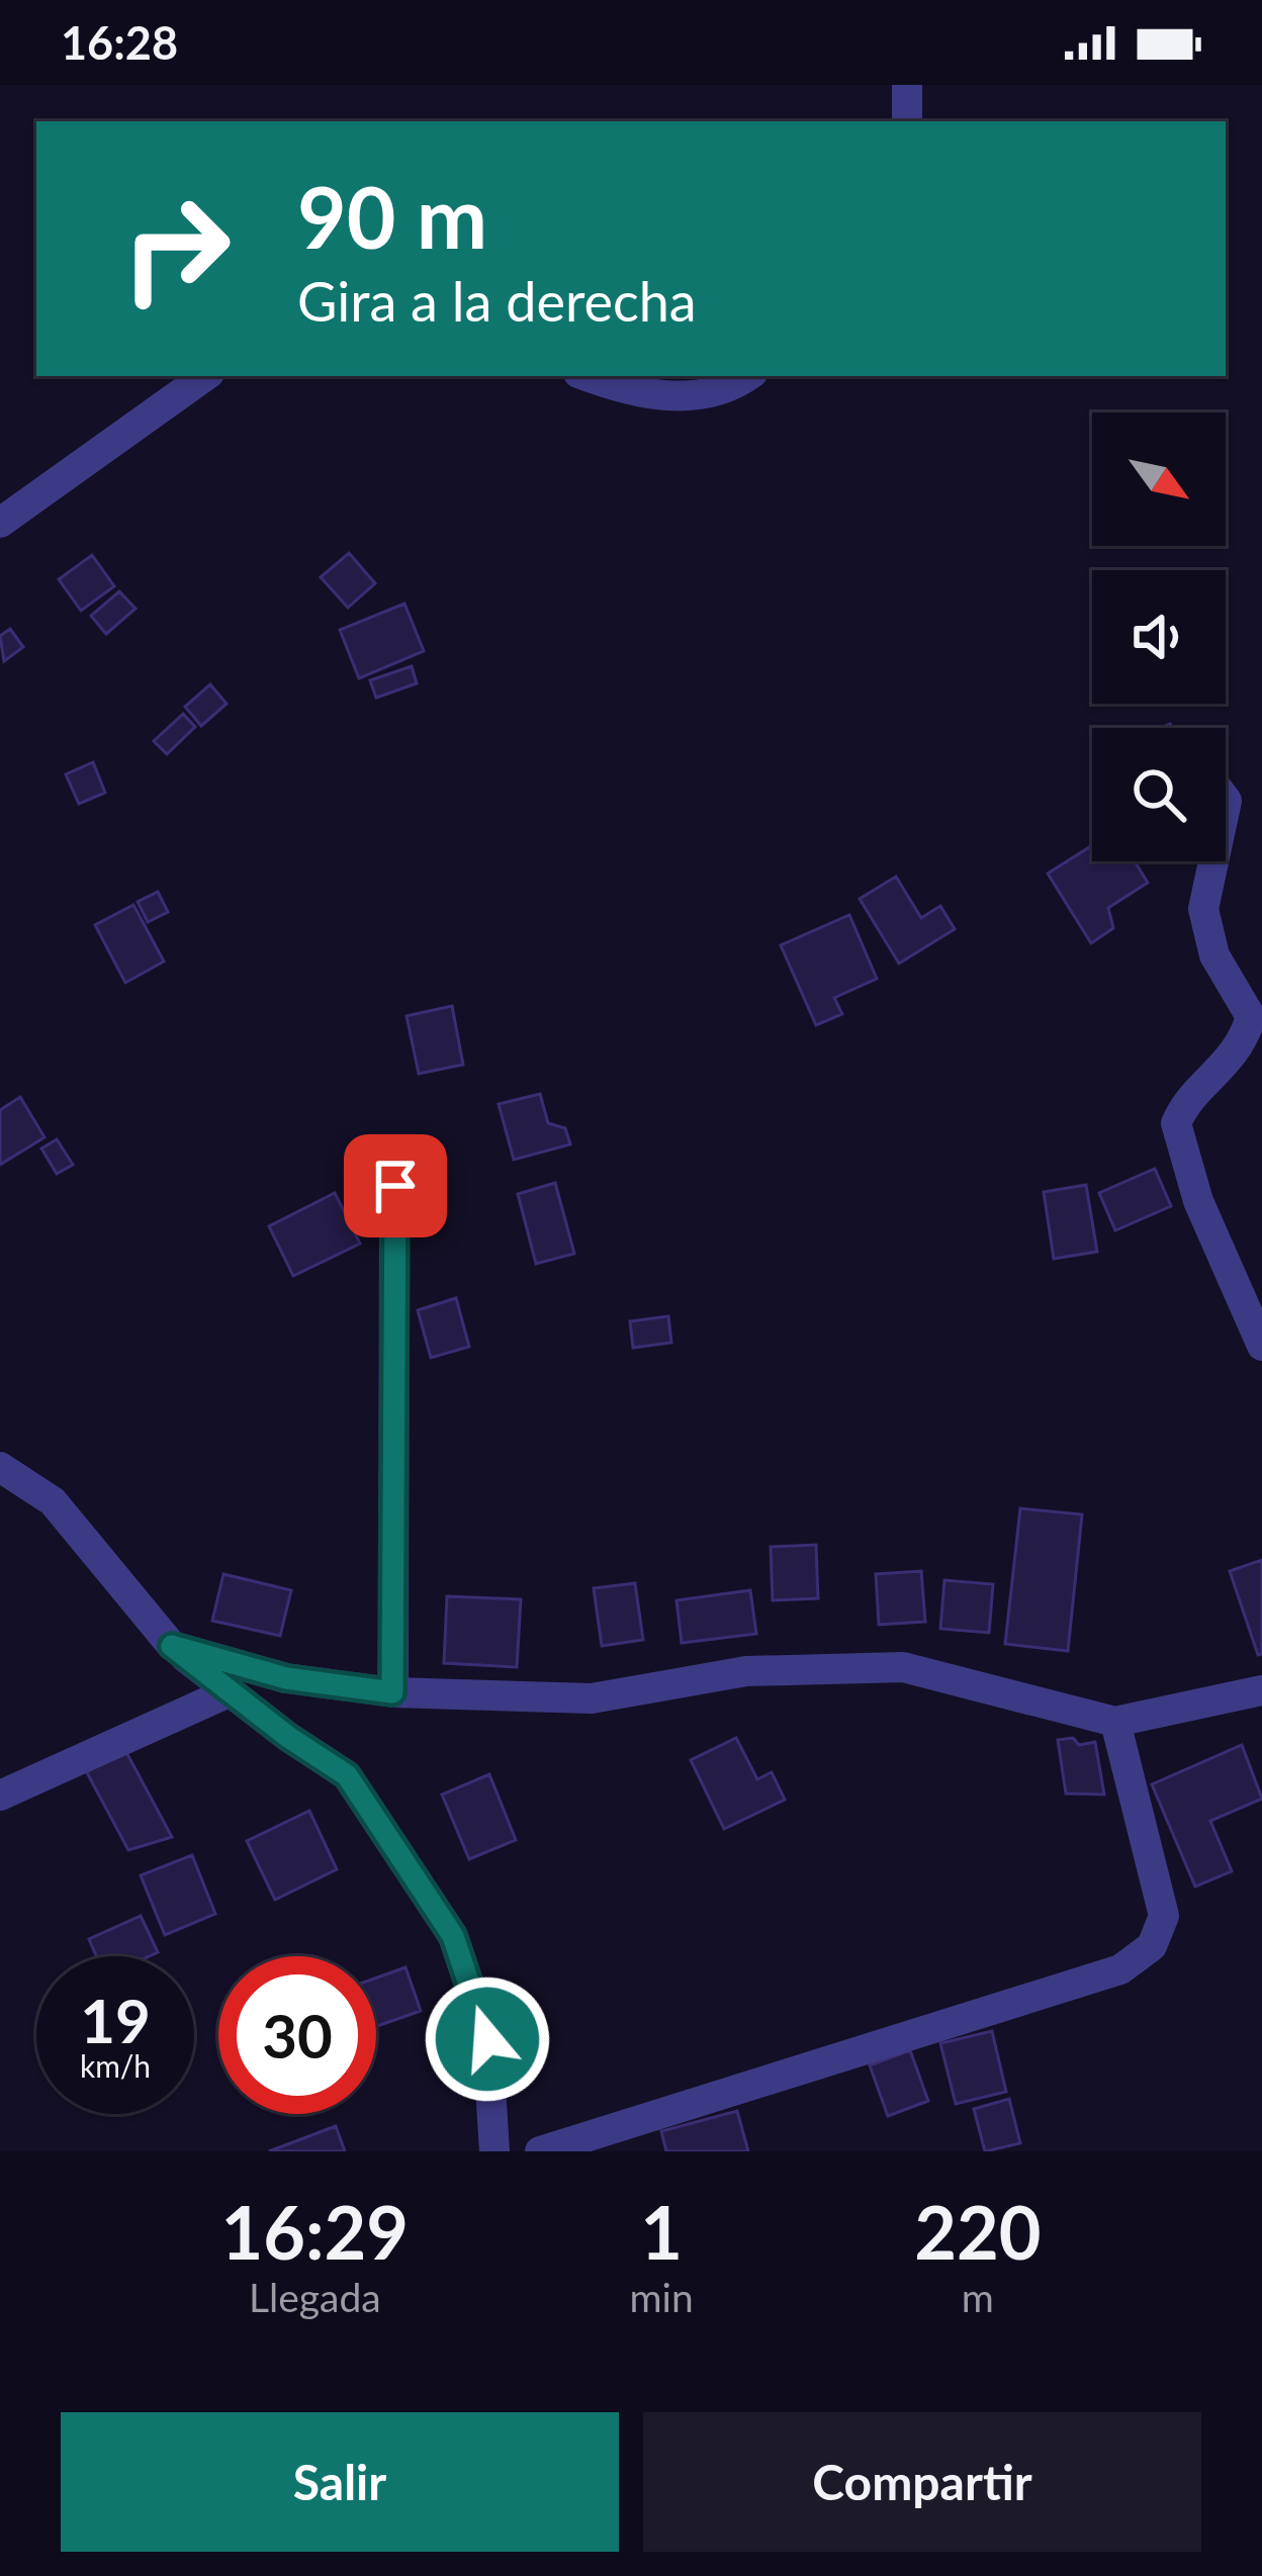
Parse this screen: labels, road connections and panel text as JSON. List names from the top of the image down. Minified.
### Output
{"north":"bottom right","page":{"status":"16:28","turn":["90 m","Gira a la derecha"],"speed":"19 km/h","limit":"30","eta":["16:29","Llegada","1","min","220","m"],"buttons":["Salir","Compartir"]}}
